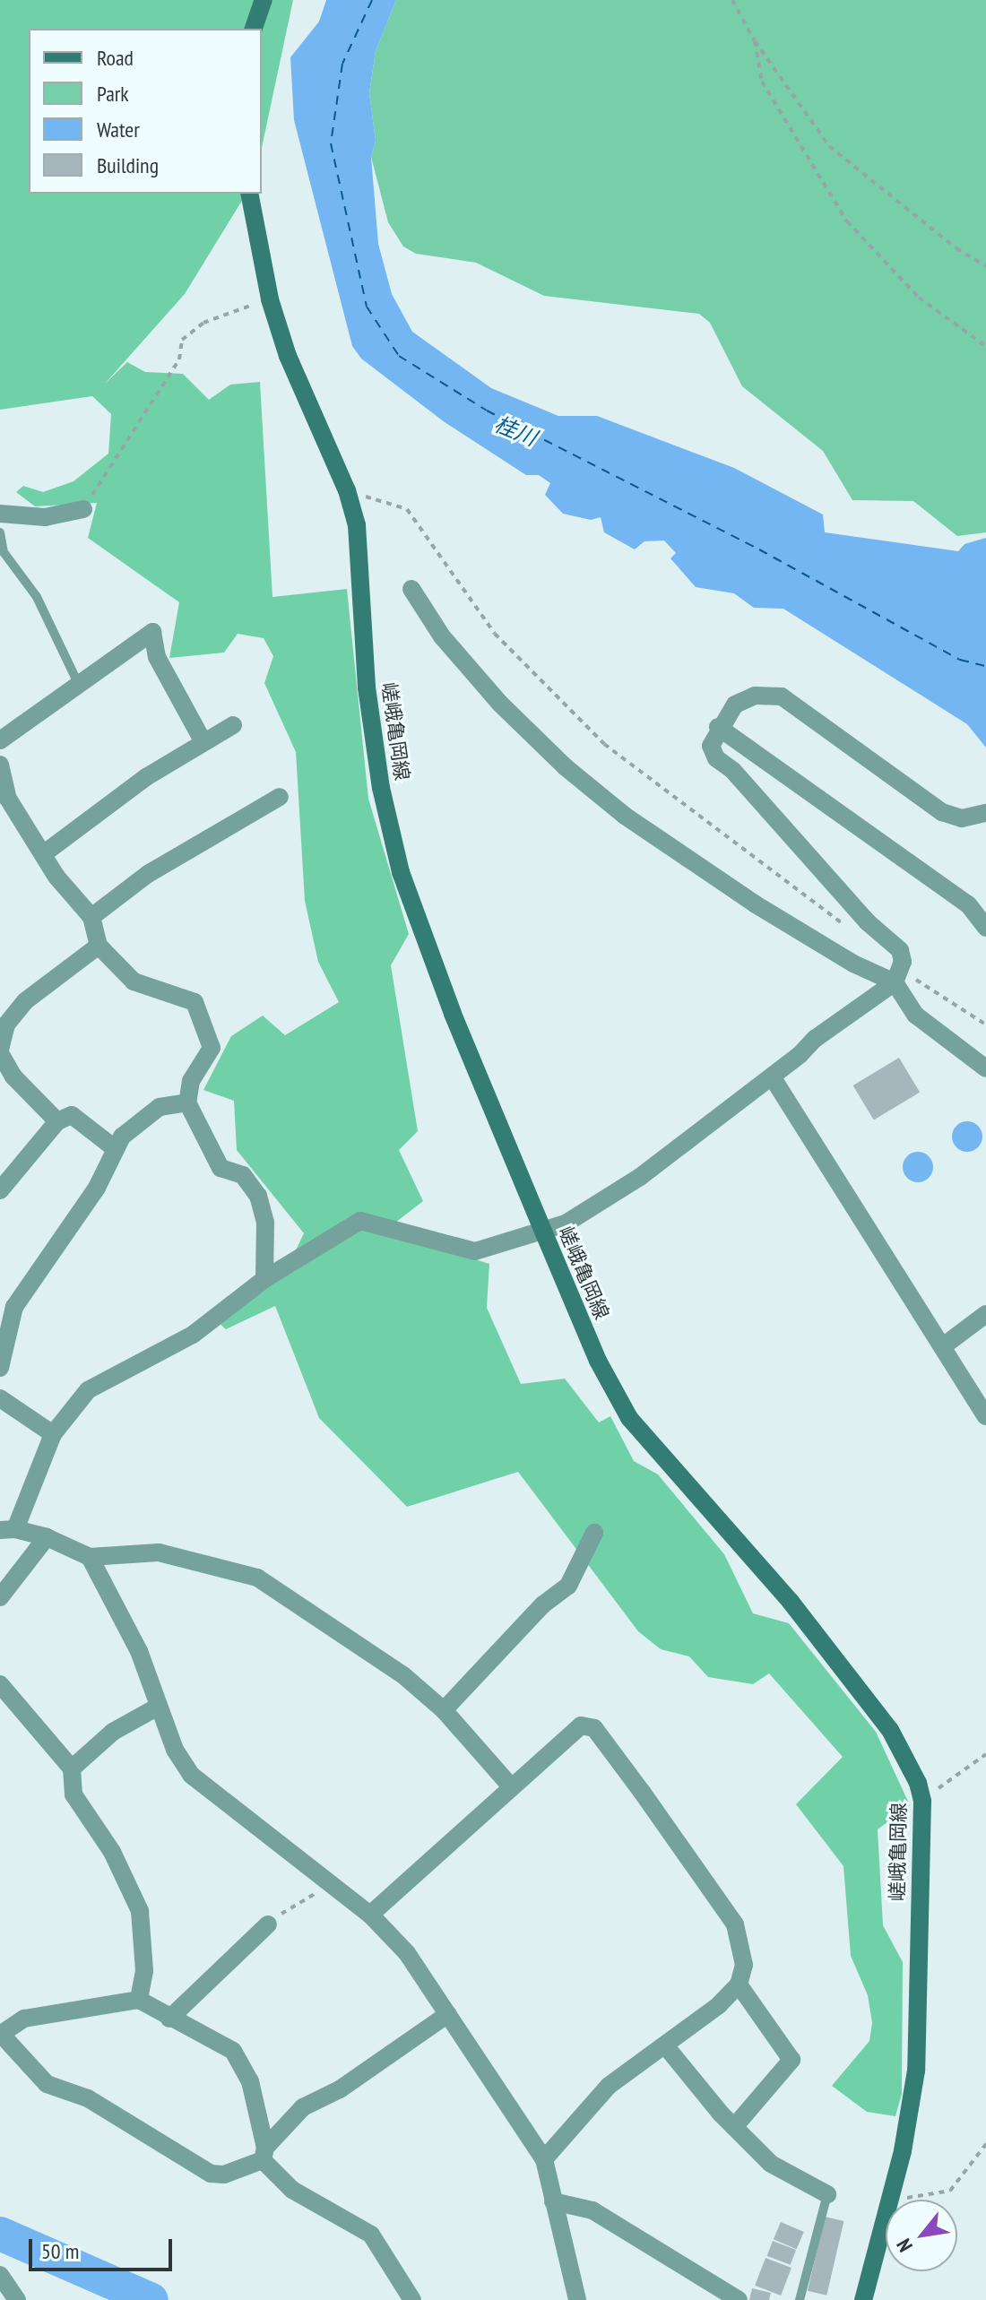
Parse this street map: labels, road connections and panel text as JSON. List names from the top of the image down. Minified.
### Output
{"streets":{"main road":["嵯峨亀岡線"]},"water":["桂川"],"legend":["Road","Park","Water","Building"],"scale_bar":"50 m","north":"bottom left"}
